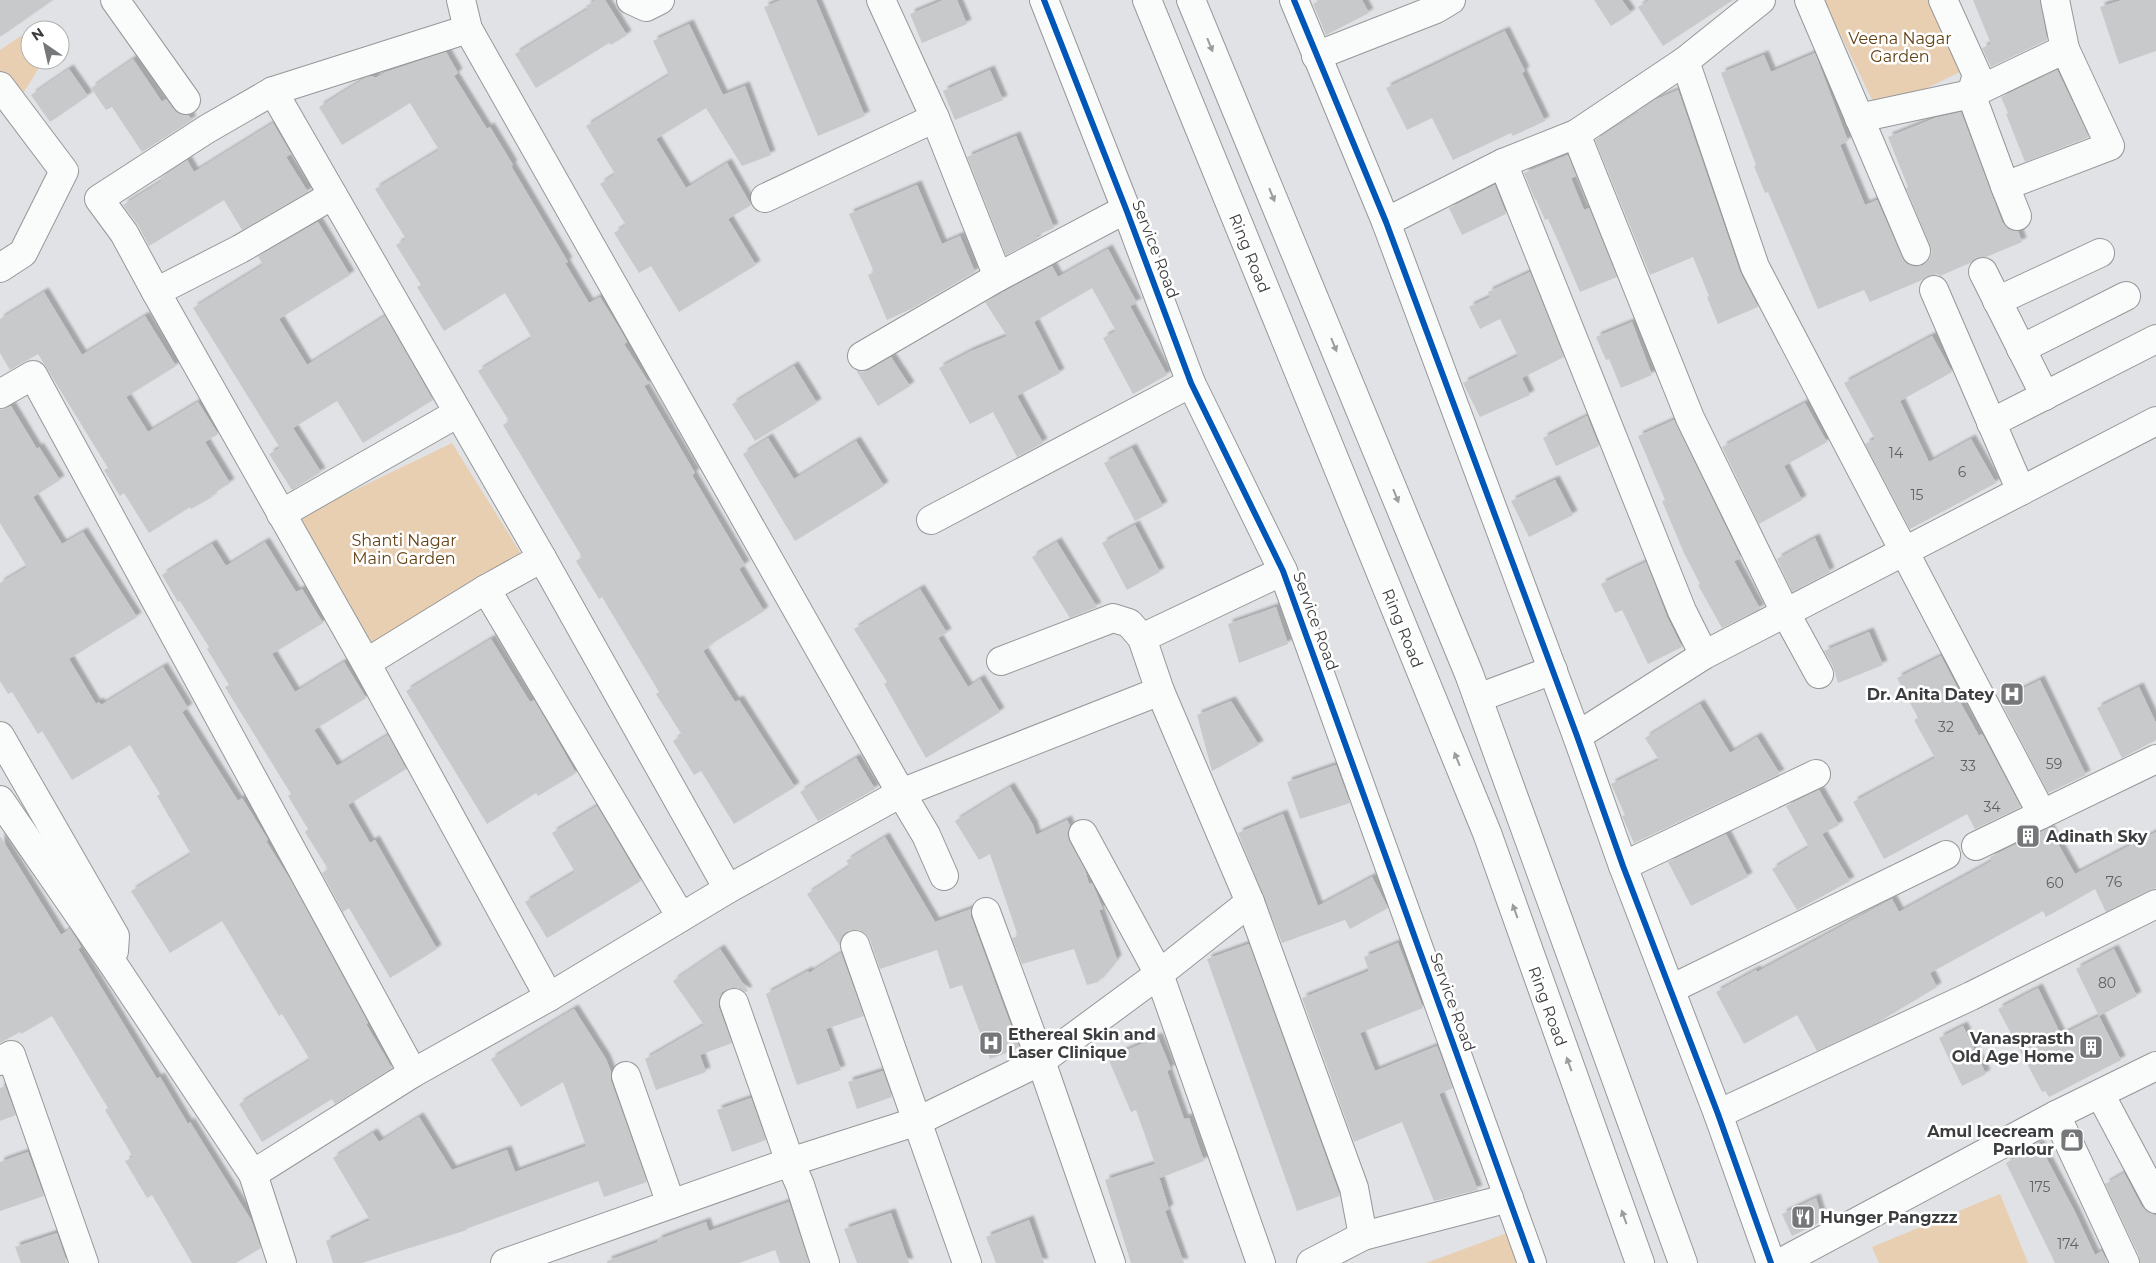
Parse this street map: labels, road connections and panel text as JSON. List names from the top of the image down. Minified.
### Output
{"streets":{"street":["Service Road","Ring Road"]},"parks":["Veena Nagar Garden","Shanti Nagar Main Garden"],"places":{"hospital":["Dr. Anita Datey","Ethereal Skin and Laser Clinique"],"building":["Adinath Sky","Vanasprasth Old Age Home"],"shop":["Amul Icecream Parlour"],"restaurant":["Hunger Pangzzz"]},"house_numbers":["14","6","15","32","59","33","34","76","60","80","175","174"],"north":"top left"}
